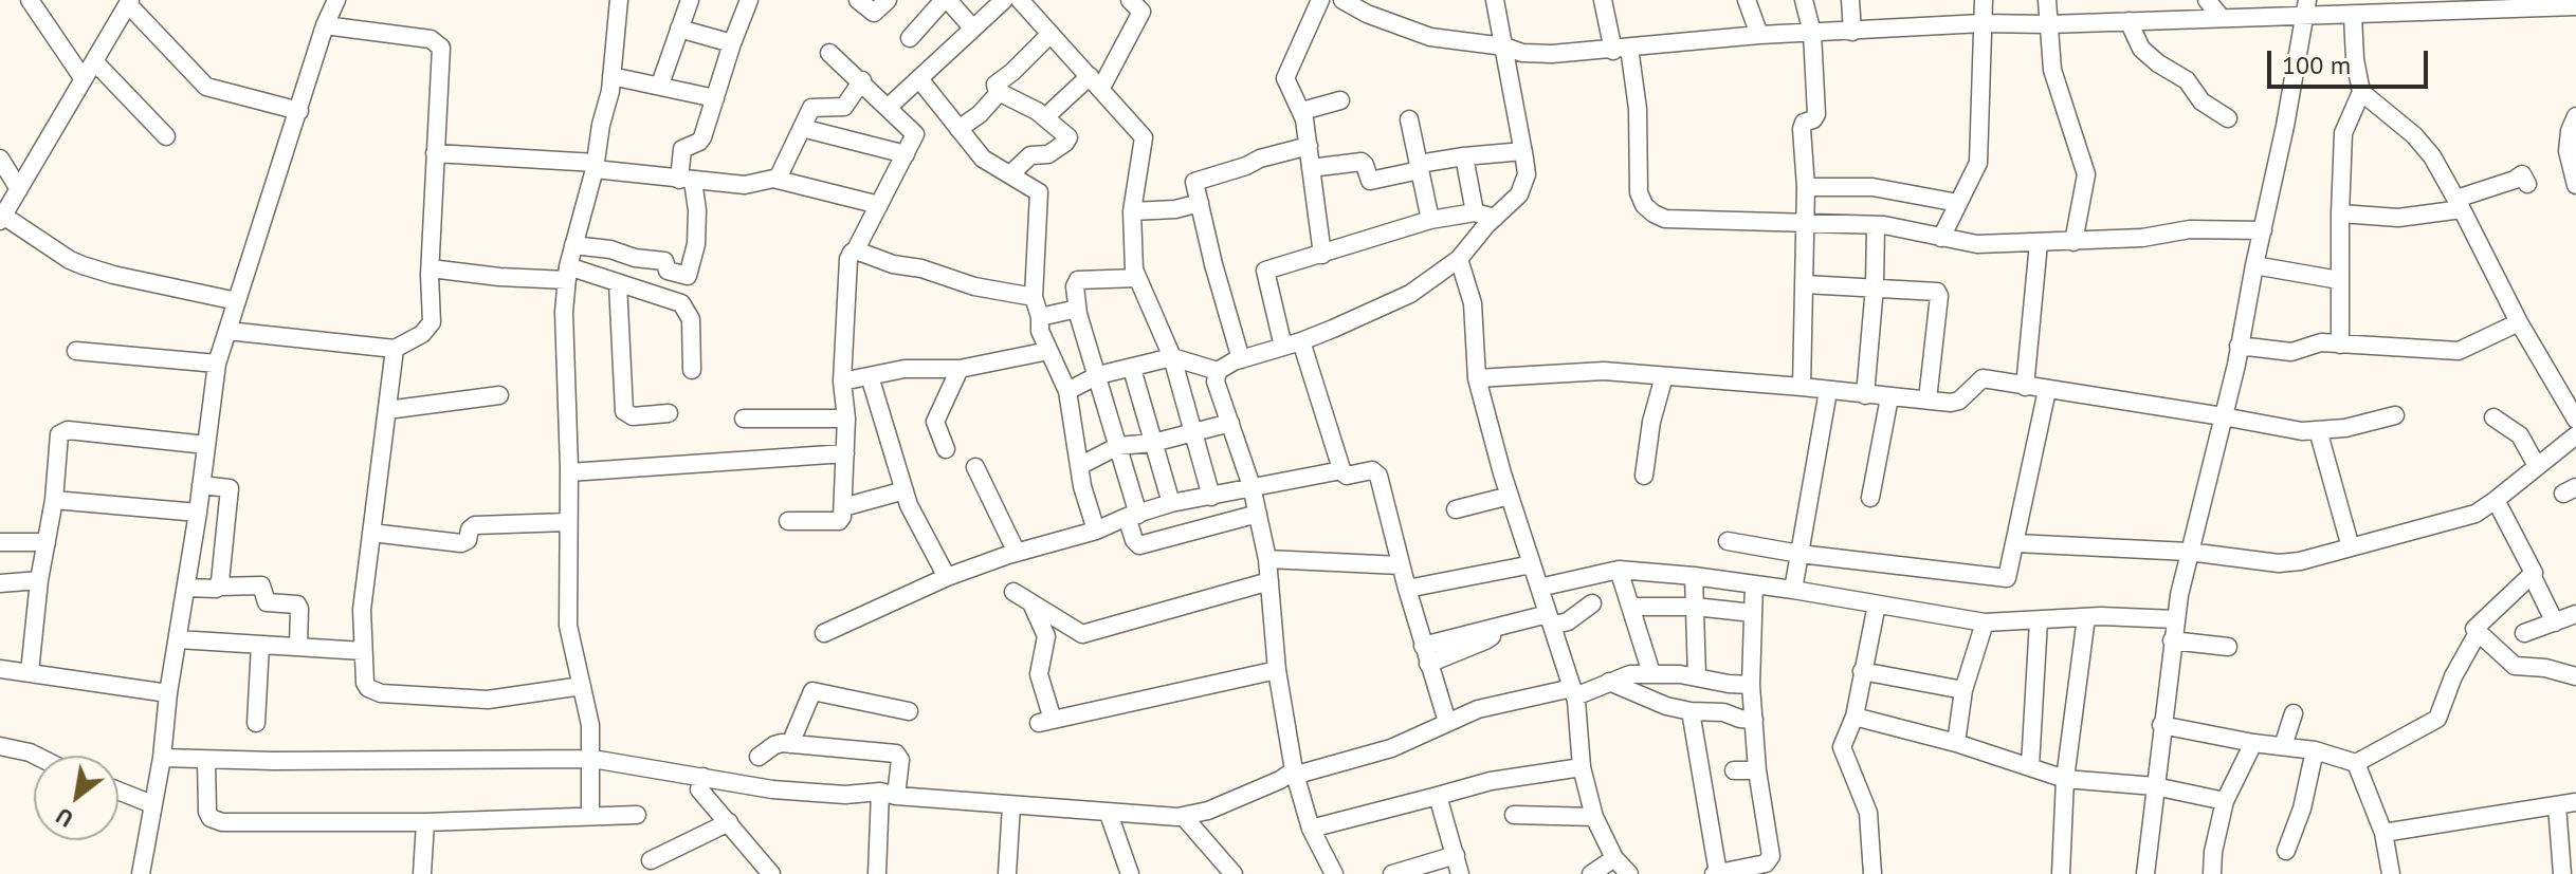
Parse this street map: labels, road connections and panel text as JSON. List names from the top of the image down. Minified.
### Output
{"scale_bar":"100 m","north":"bottom left"}
